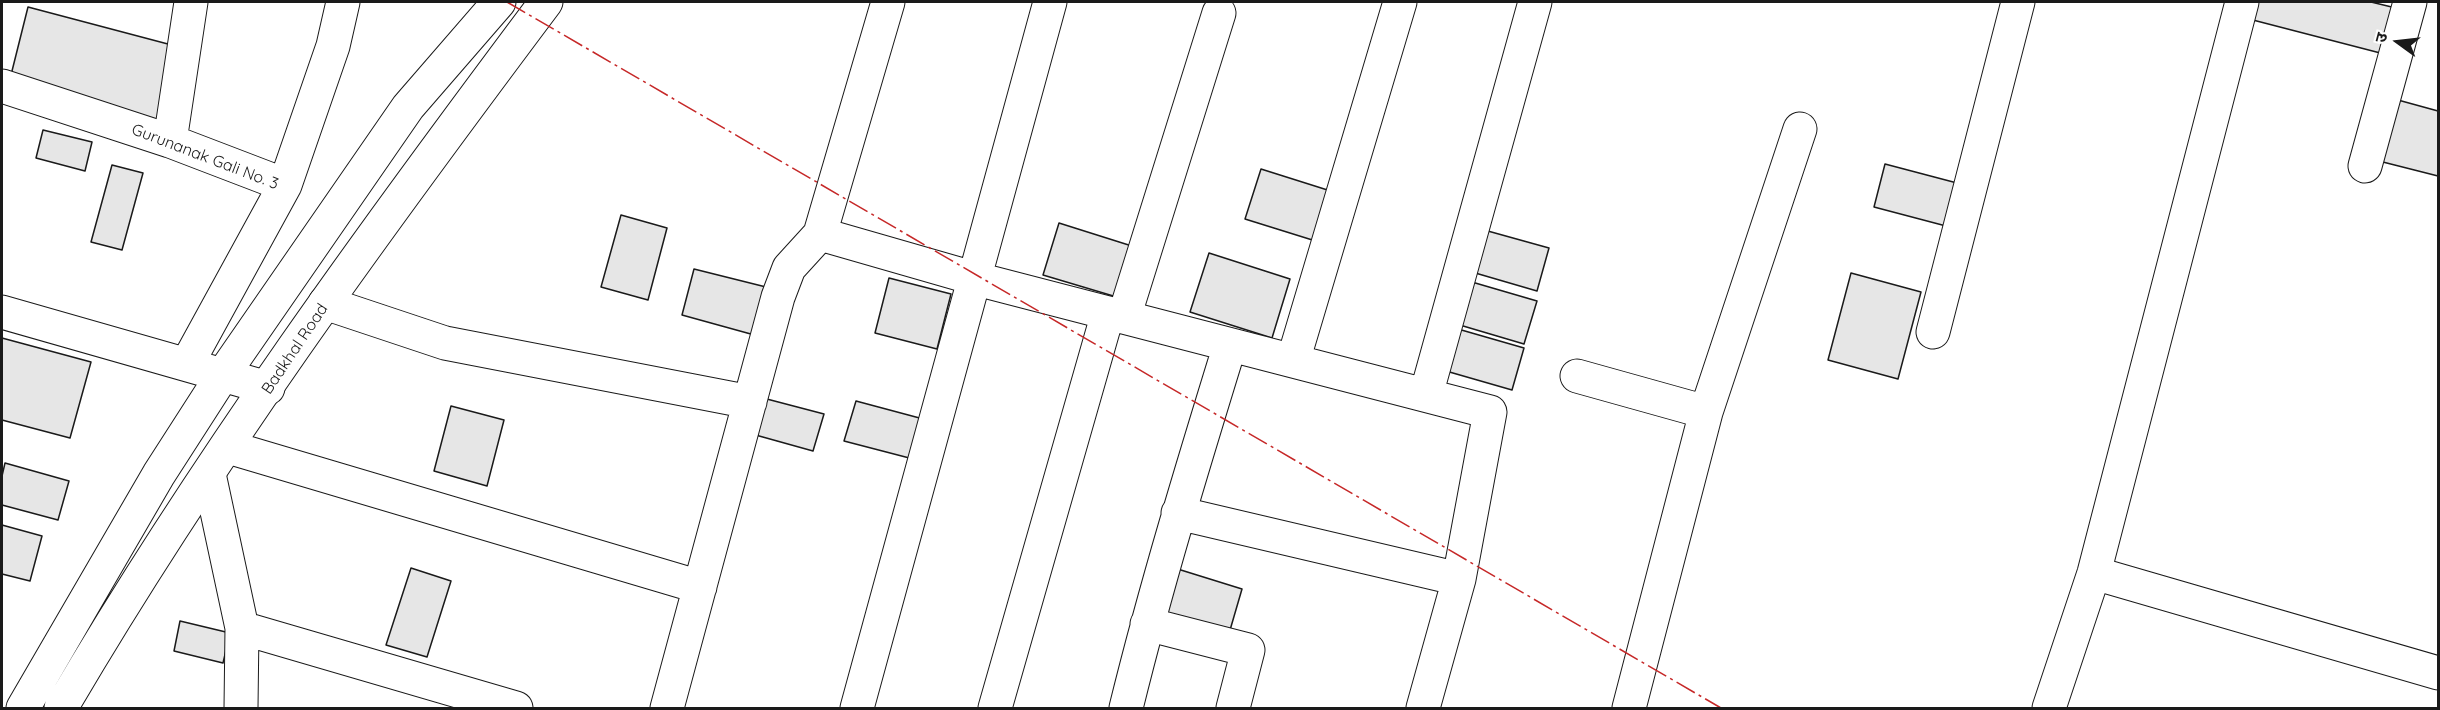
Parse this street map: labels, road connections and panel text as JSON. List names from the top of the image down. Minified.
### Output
{"streets":{"street":["Gurunanak Gali No. 3","Badkhal Road"]},"north":"left"}
